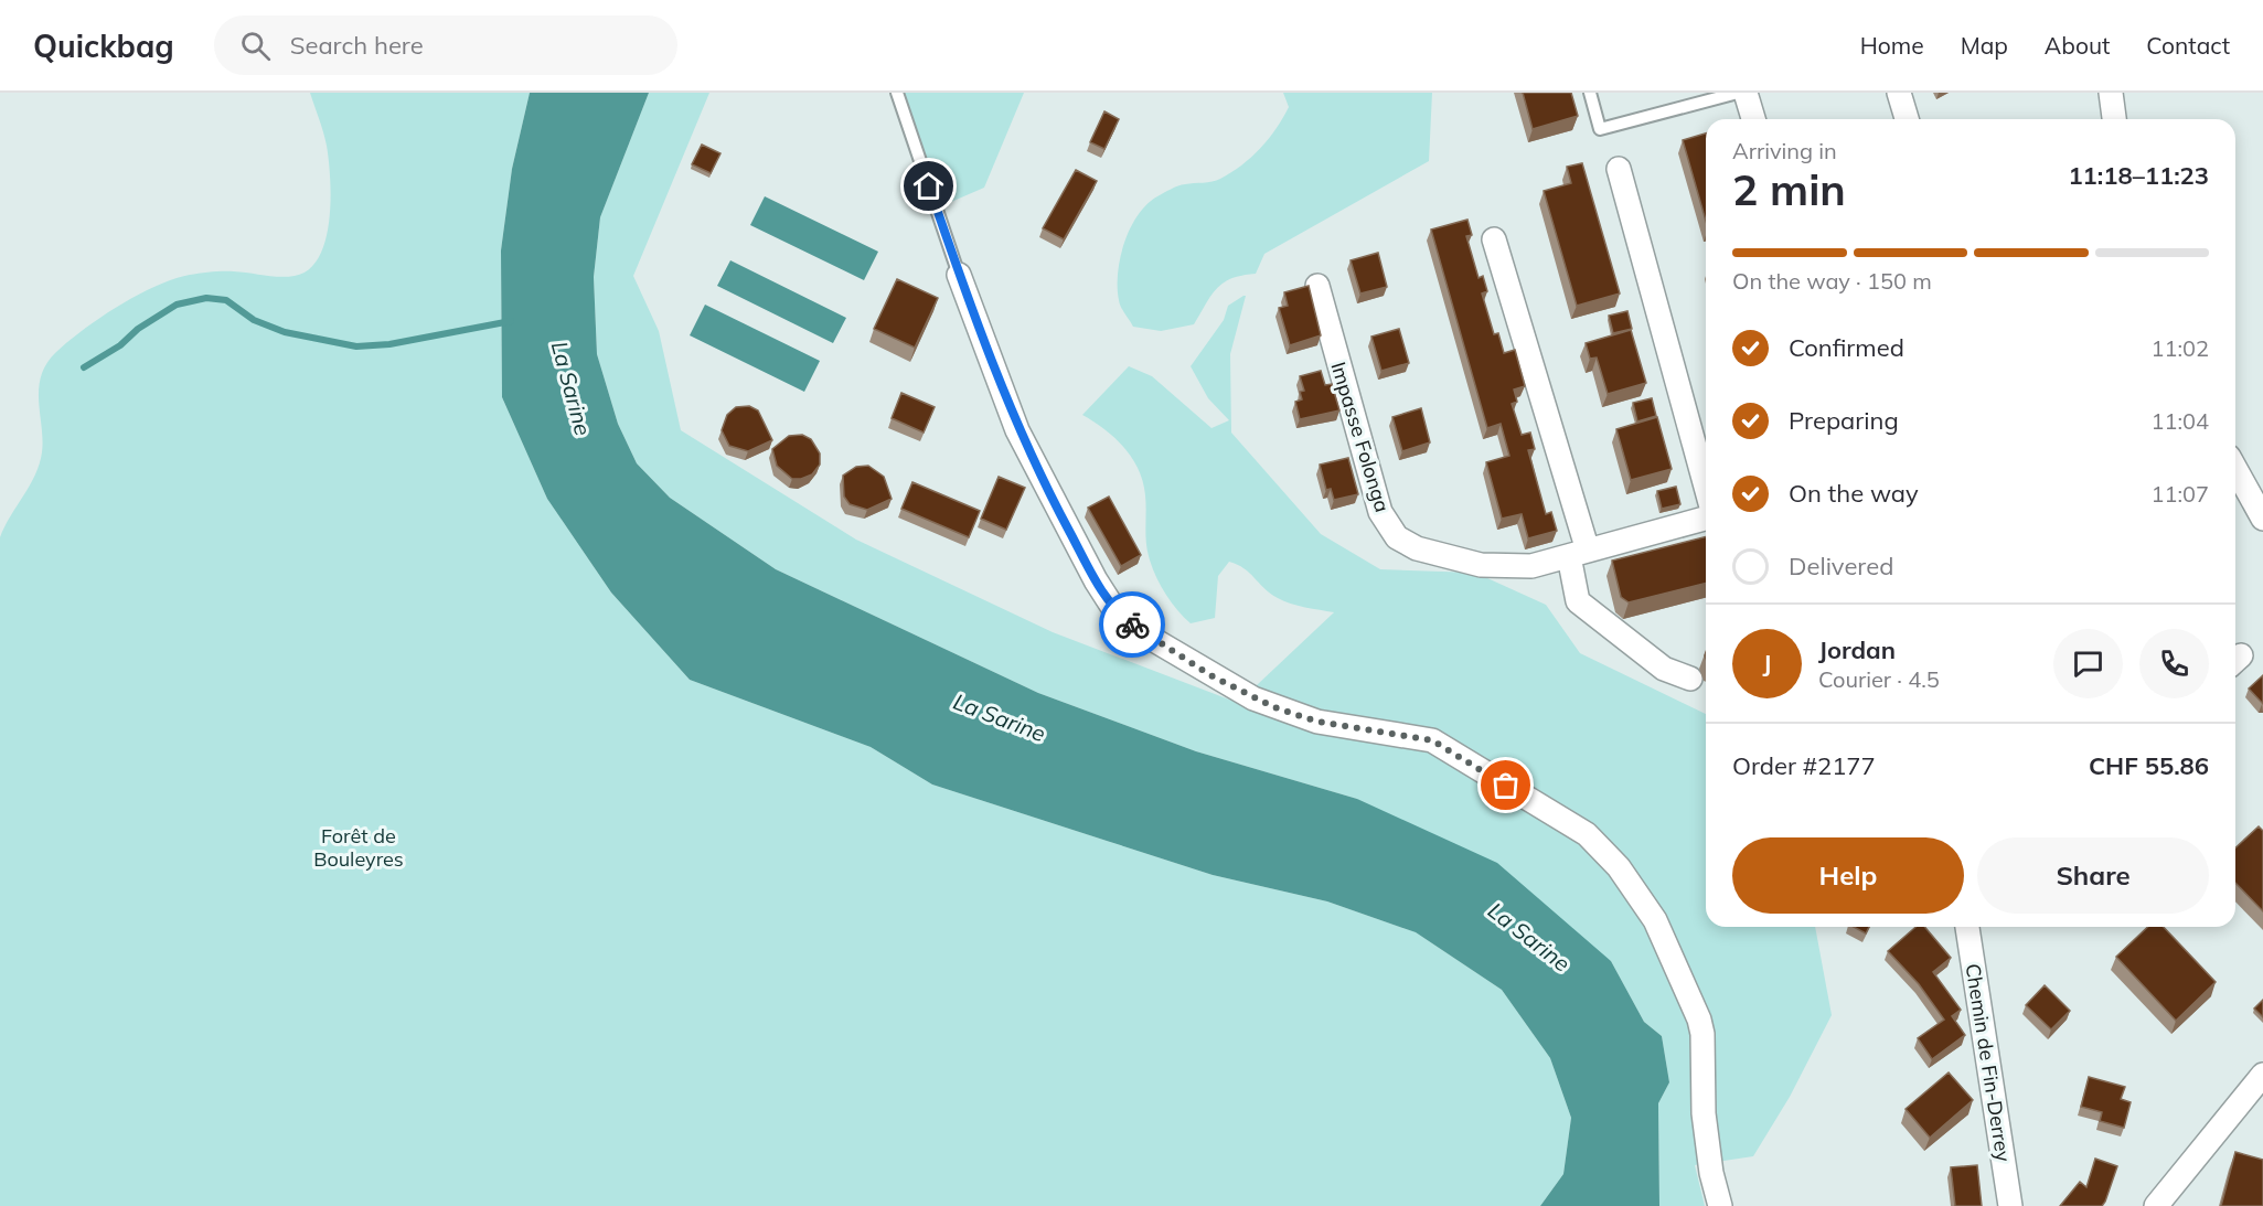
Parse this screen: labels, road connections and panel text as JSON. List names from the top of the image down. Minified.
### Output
{"streets":{"street":["Impasse Folonga","Chemin de Fin-Derrey"]},"water":["La Sarine"],"parks":["Forêt de Bouleyres"],"page":{"header":"Quickbag","search":"Search here","nav":["Home","Map","About","Contact"],"heading":["2 min","Arriving in","11:18–11:23"],"panel":["Jordan","Courier · 4.5","Order #2177","CHF 55.86"],"bar":"On the way · 150 m","list":[["Confirmed","11:02"],["Preparing","11:04"],["On the way","11:07"],"Delivered"],"round":"J","buttons":["Help","Share"]}}
